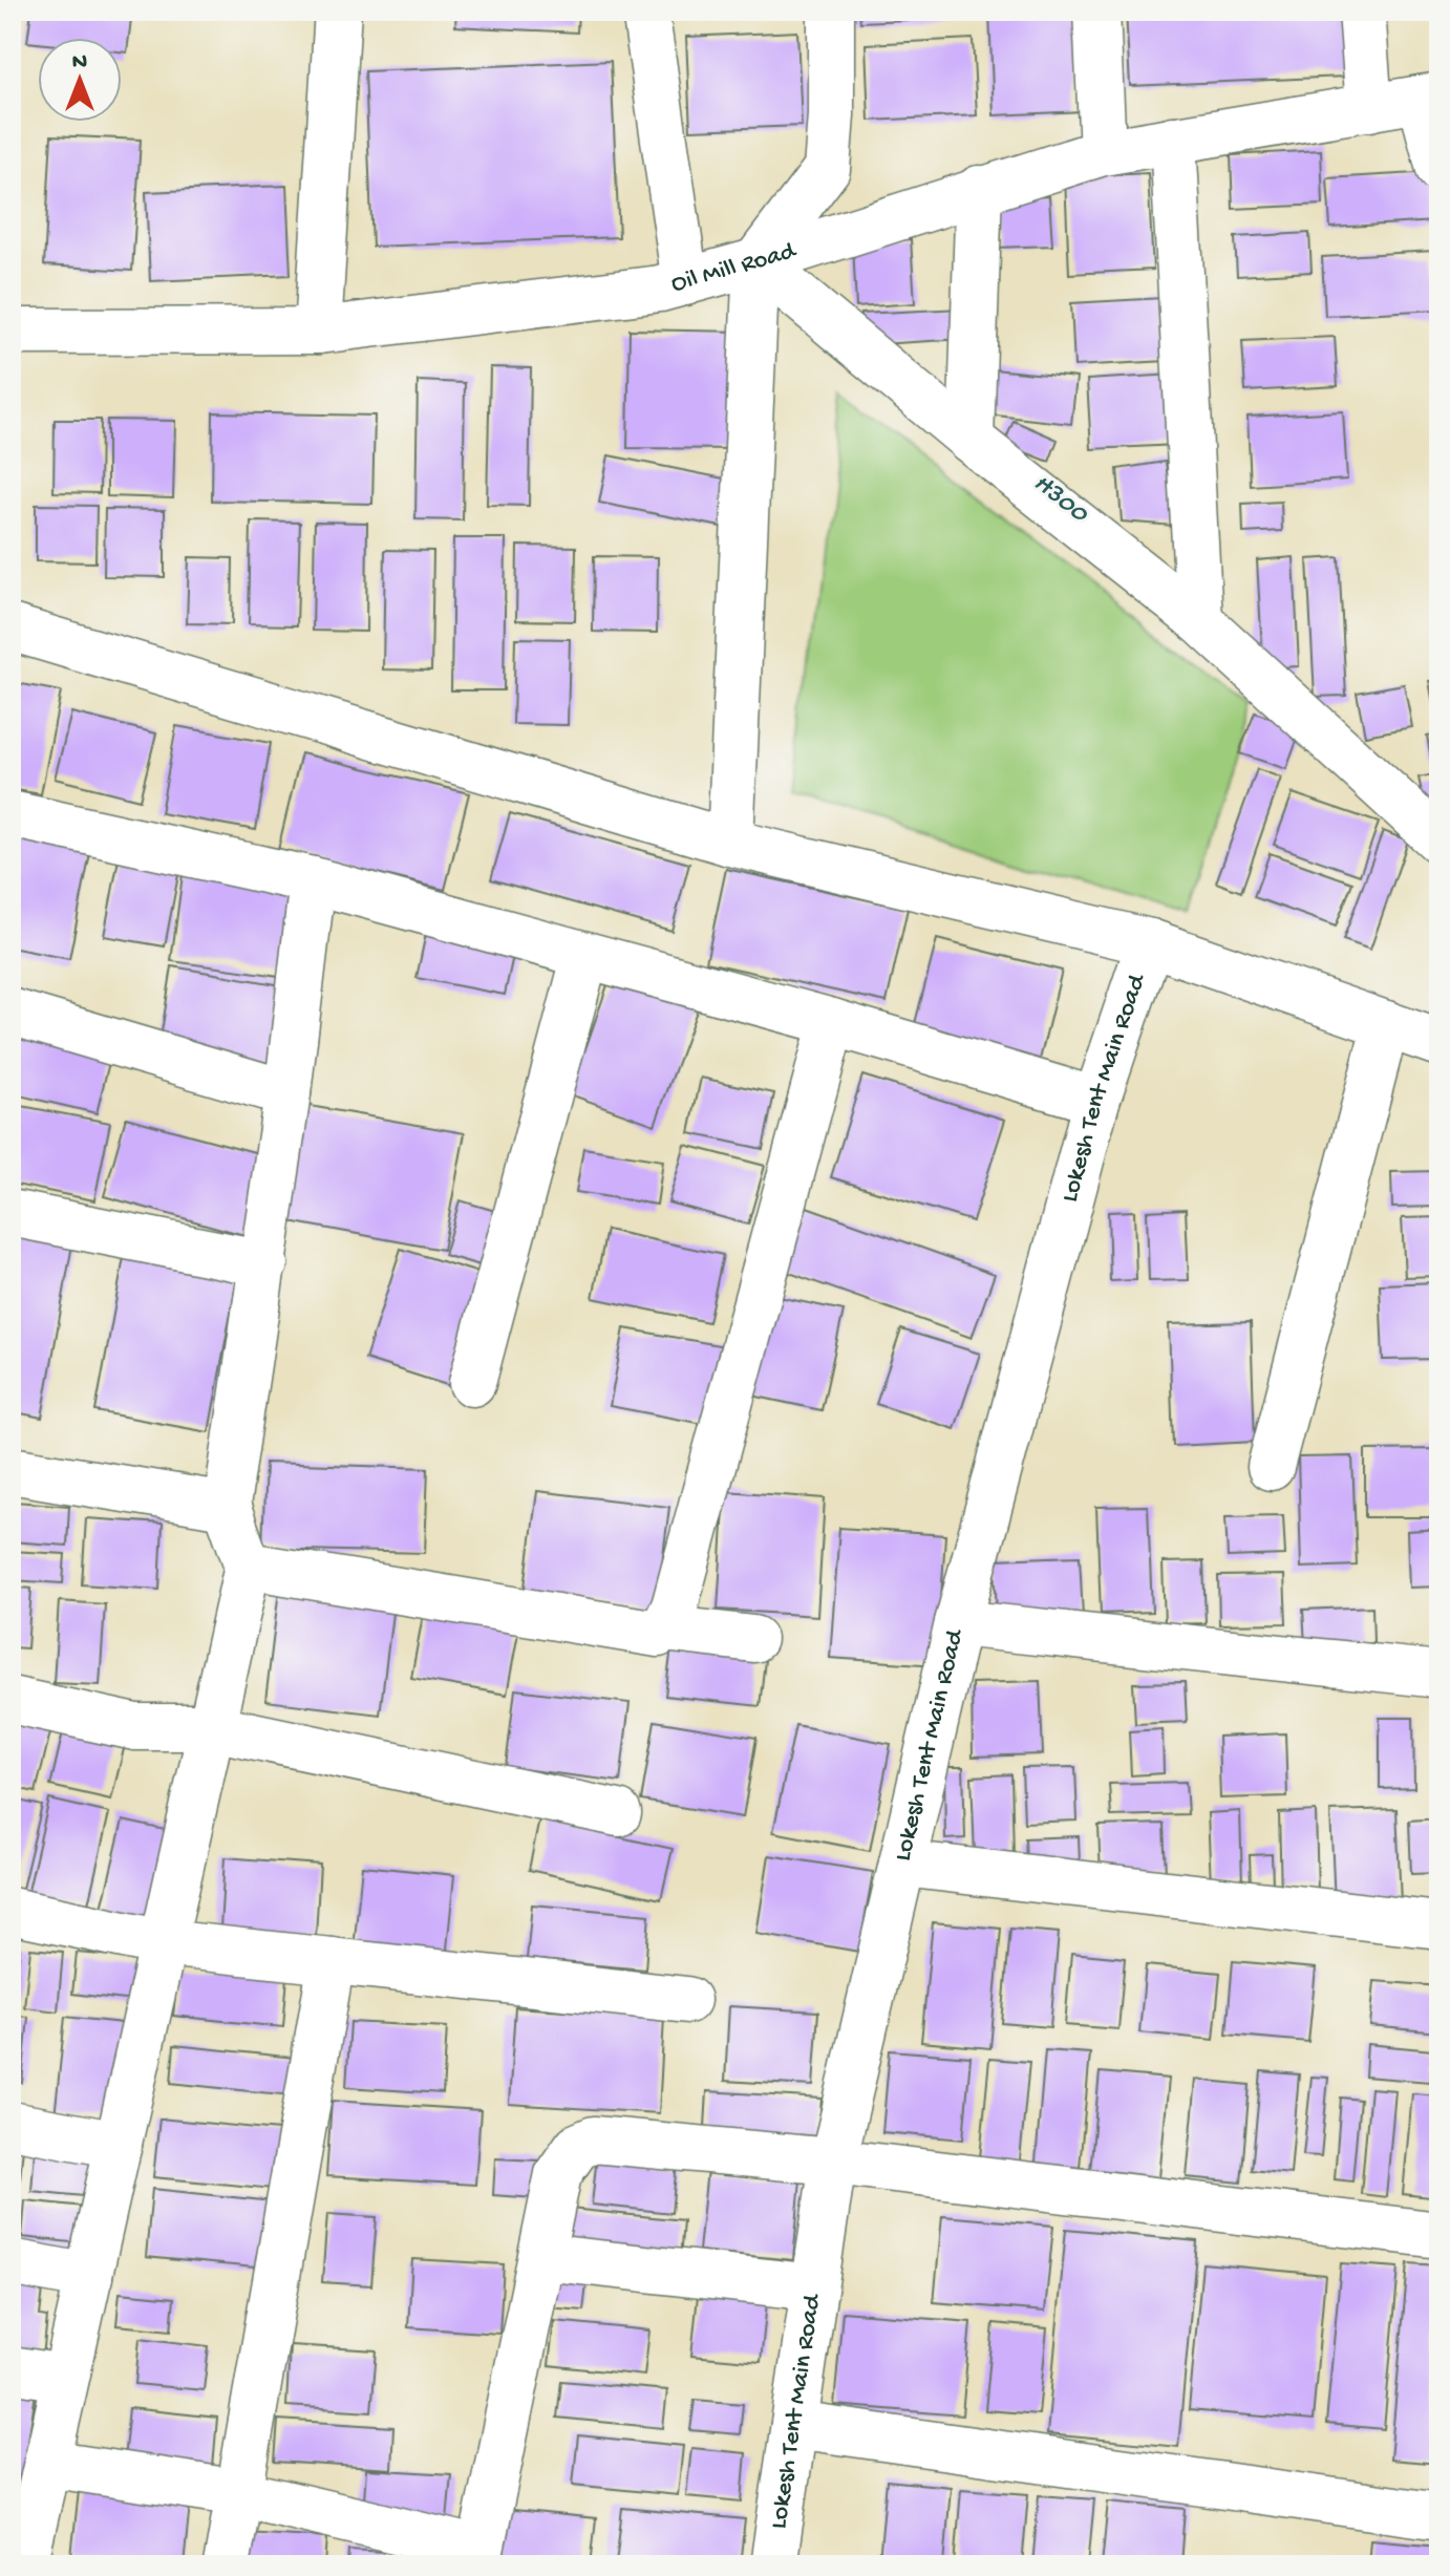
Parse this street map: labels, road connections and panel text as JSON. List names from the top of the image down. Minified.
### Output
{"streets":{"street":["Oil Mill Road","Lokesh Tent Main Road"]},"water":["H300"],"north":"top"}
